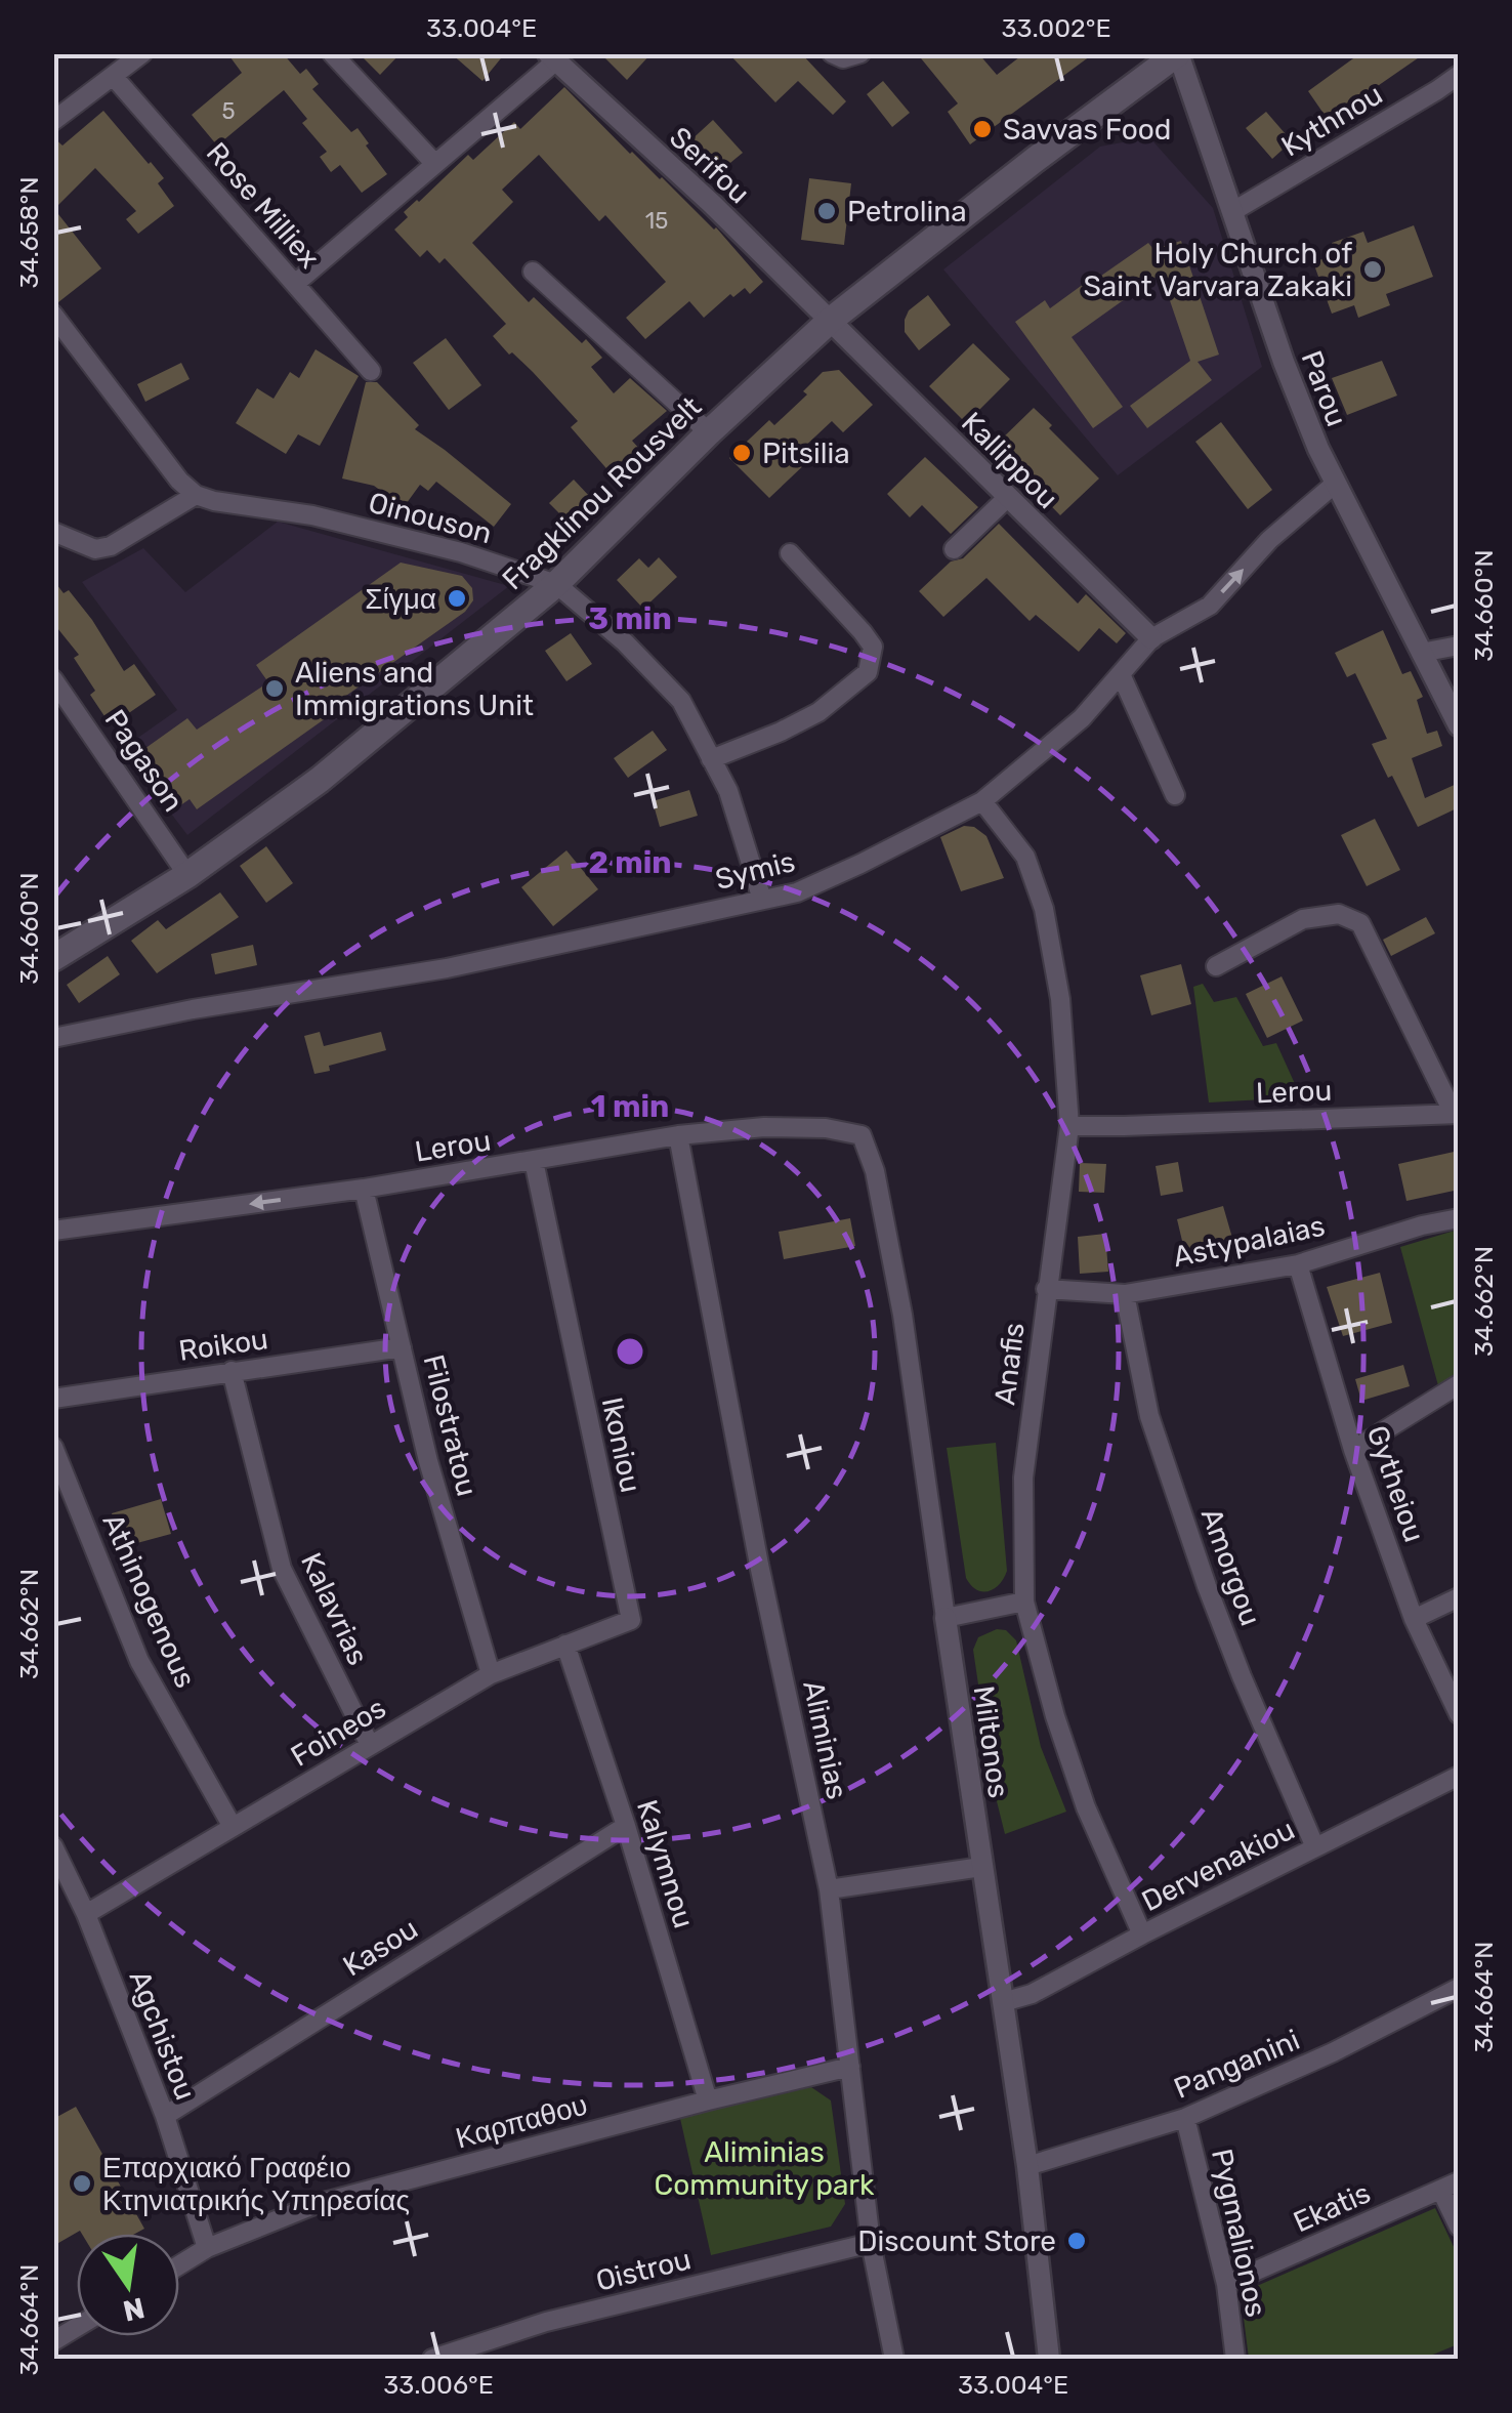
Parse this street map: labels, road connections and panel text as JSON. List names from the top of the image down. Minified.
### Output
{"streets":{"main road":["Fragklinou Rousvelt"],"street":["Kythnou","Serifou","Rose Milliex","Parou","Kallippou","Oinouson","Pagason","Symis","Lerou","Astypalaias","Roikou","Anafis","Filostratou","Ikoniou","Gytheiou","Amorgou","Athinogenous","Kalavrias","Foineos","Aliminias","Miltonos","Kalymnou","Dervenakiou","Kasou","Agchistou","Panganini","Καρπαθου","Ekatis","Pygmalionos","Oistrou"]},"crossings":[["Kythnou","Parou"],["Serifou","Kallippou"],["Serifou","Fragklinou Rousvelt"],["Parou","Fragklinou Rousvelt"],["Parou","Symis"],["Kallippou","Fragklinou Rousvelt"],["Kallippou","Symis"],["Fragklinou Rousvelt","Oinouson"],["Fragklinou Rousvelt","Pagason"],["Oinouson","Symis"],["Symis","Anafis"],["Lerou","Anafis"],["Lerou","Filostratou"],["Lerou","Ikoniou"],["Lerou","Aliminias"],["Lerou","Miltonos"],["Astypalaias","Anafis"],["Astypalaias","Gytheiou"],["Astypalaias","Amorgou"],["Roikou","Filostratou"],["Roikou","Kalavrias"],["Anafis","Dervenakiou"],["Filostratou","Foineos"],["Ikoniou","Foineos"],["Amorgou","Dervenakiou"],["Athinogenous","Foineos"],["Kalavrias","Foineos"],["Foineos","Kalymnou"],["Foineos","Agchistou"],["Aliminias","Καρπαθου"],["Aliminias","Oistrou"],["Miltonos","Dervenakiou"],["Miltonos","Panganini"],["Kalymnou","Kasou"],["Kalymnou","Καρπαθου"],["Kasou","Agchistou"],["Agchistou","Καρπαθου"],["Panganini","Pygmalionos"],["Ekatis","Pygmalionos"]],"parks":["Aliminias Community park"],"places":["Savvas Food","Petrolina","Holy Church of Saint Varvara Zakaki","Pitsilia","Σίγμα","Aliens and Immigrations Unit","Επαρχιακό Γραφέιο Κτηνιατρικής Υπηρεσίας","Discount Store"],"house_numbers":["5","15"],"north":"bottom","coordinates":["33.004°E","33.002°E","34.658°N","34.660°N","34.662°N","34.664°N","33.006°E"],"rings":["3 min","2 min","1 min"]}
